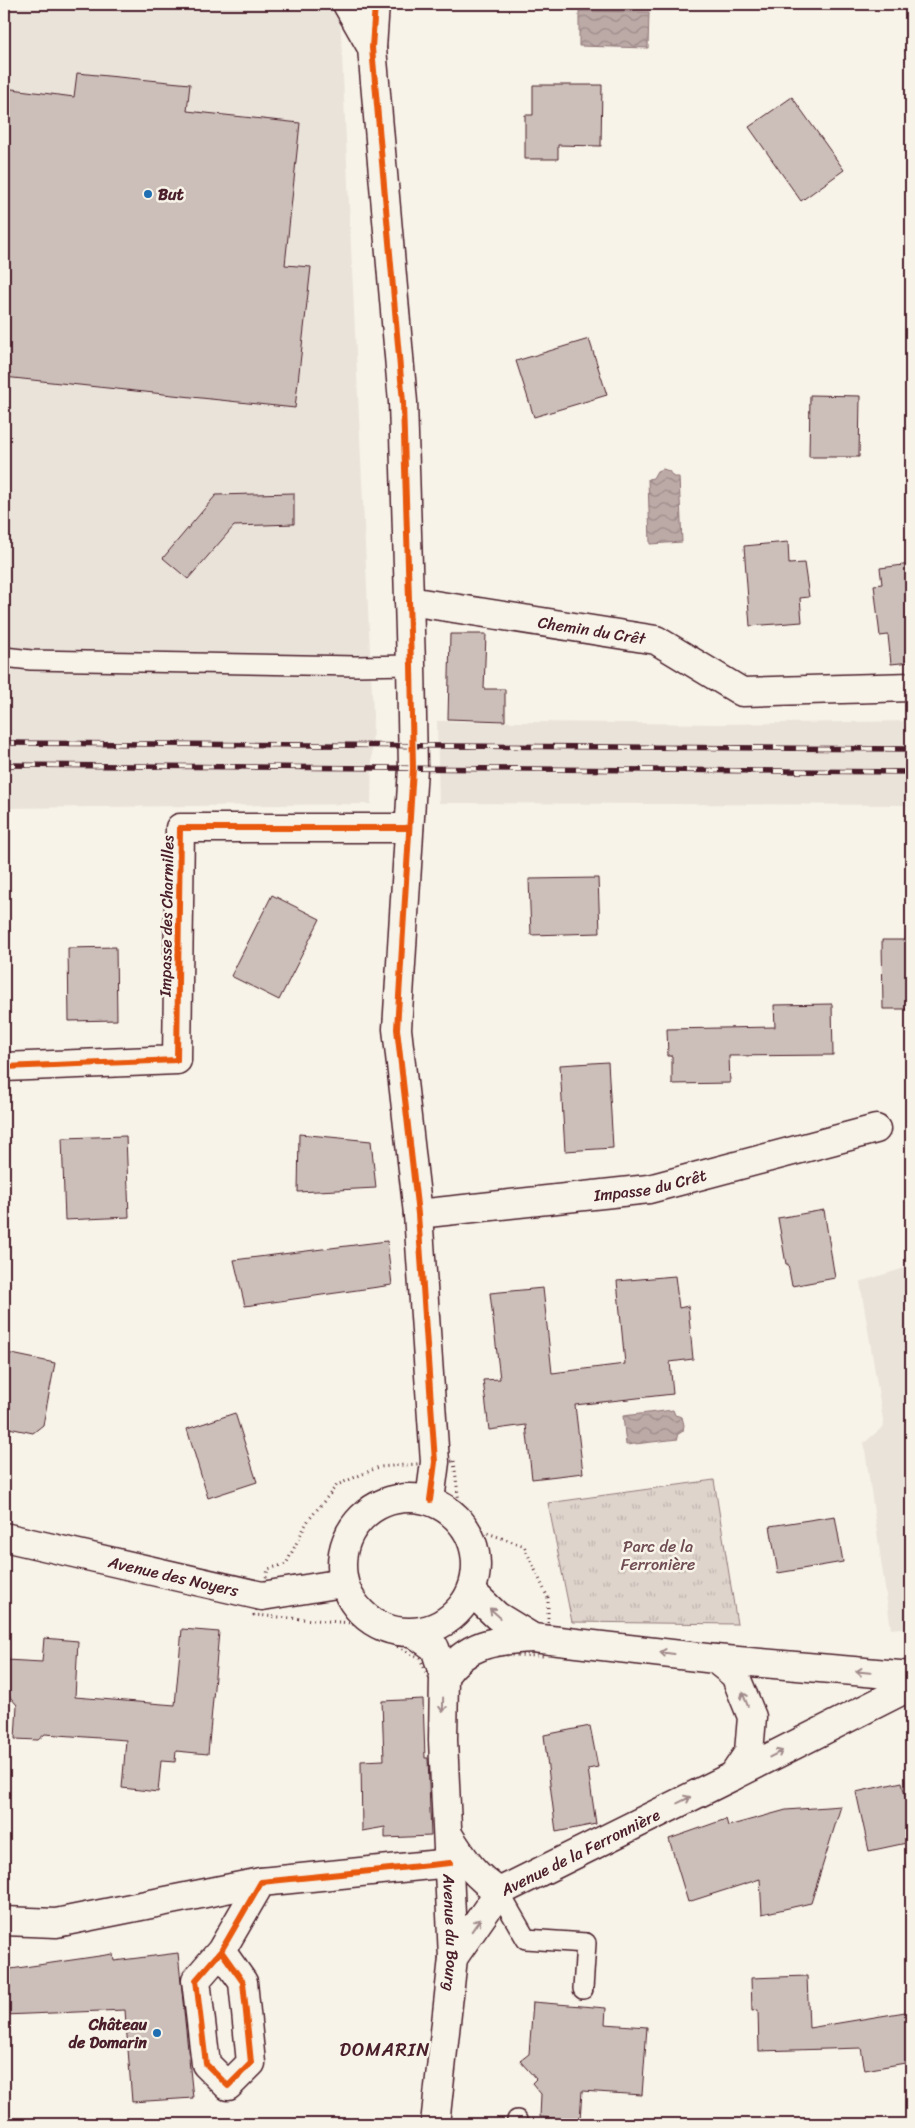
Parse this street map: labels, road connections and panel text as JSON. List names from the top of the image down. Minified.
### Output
{"streets":{"street":["Chemin du Crêt","Impasse des Charmilles","Impasse du Crêt","Avenue des Noyers","Avenue de la Ferronnière","Avenue du Bourg"]},"crossings":[["Avenue des Noyers","Avenue du Bourg"],["Avenue de la Ferronnière","Avenue du Bourg"]],"one_way":["Avenue de la Ferronnière"],"districts":["DOMARIN"],"parks":["Parc de la Ferronière"],"places":["But","Château de Domarin"]}
